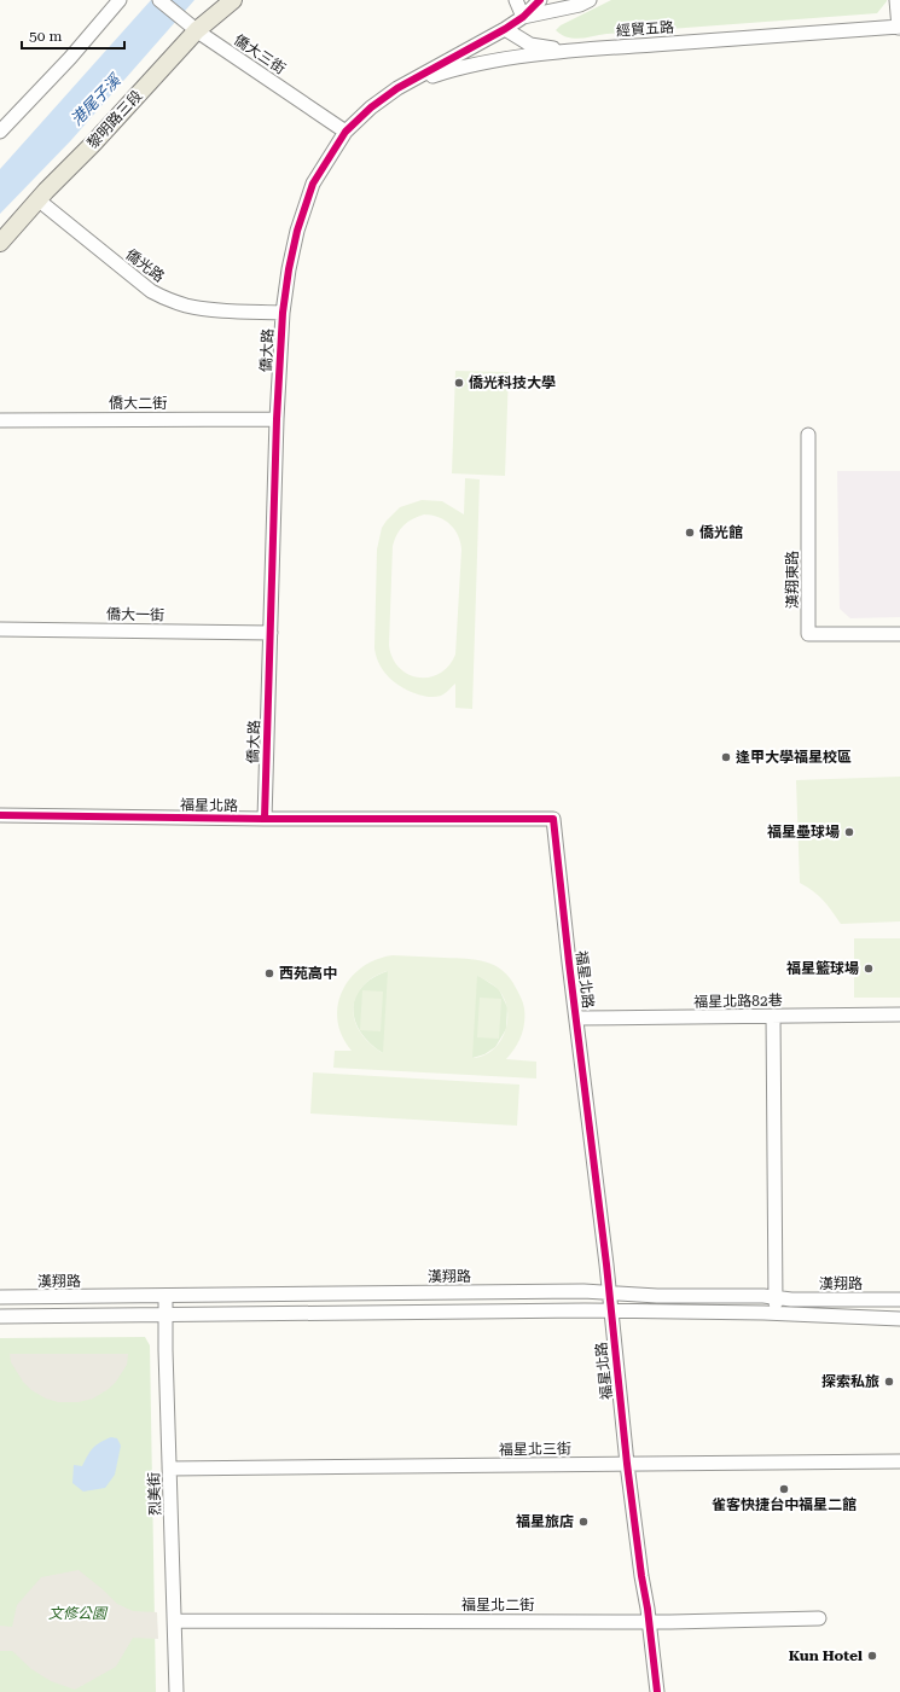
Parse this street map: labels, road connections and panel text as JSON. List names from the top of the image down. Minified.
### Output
{"streets":{"main road":["黎明路三段"],"street":["經貿五路","僑大三街","僑光路","僑大路","僑大二街","漢翔東路","僑大一街","福星北路","福星北路82巷","漢翔路","福星北三街","烈美街","福星北二街"]},"crossings":[["經貿五路","僑大路"],["僑大三街","黎明路三段"],["僑大三街","僑大路"],["黎明路三段","僑光路"],["僑光路","僑大路"],["僑大路","僑大二街"],["僑大路","僑大一街"],["僑大路","福星北路"],["福星北路","福星北路82巷"],["福星北路","漢翔路"],["福星北路","福星北三街"],["福星北路","福星北二街"],["漢翔路","烈美街"],["福星北三街","烈美街"],["烈美街","福星北二街"]],"water":["港尾子溪"],"parks":["文修公園"],"places":["僑光科技大學","僑光館","逢甲大學福星校區","福星壘球場","福星籃球場","西苑高中","探索私旅","雀客快捷台中福星二館","福星旅店","Kun Hotel"],"scale_bar":"50 m"}
